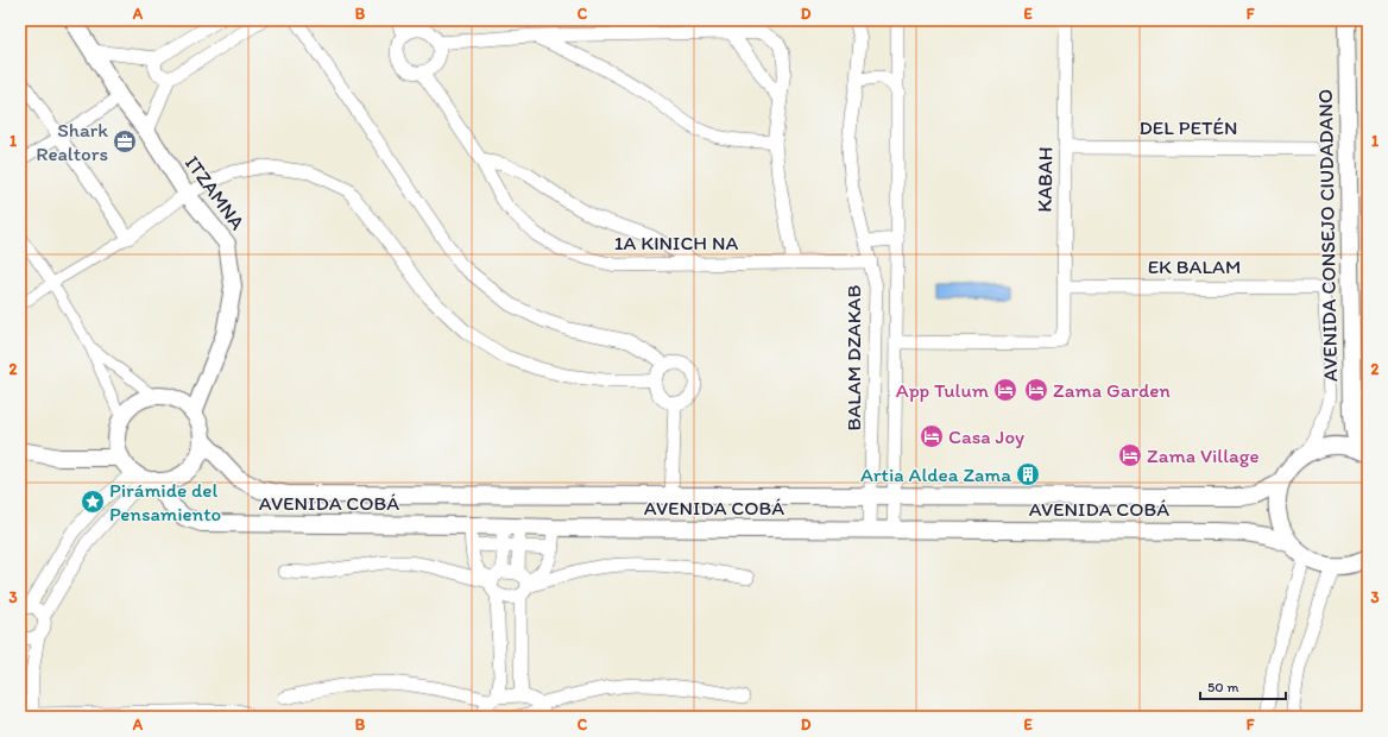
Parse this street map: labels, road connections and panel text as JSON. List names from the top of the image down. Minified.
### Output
{"streets":{"street":["DEL PETÉN","KABAH","ITZAMNA","AVENIDA CONSEJO CIUDADANO","1A KINICH NA","EK BALAM","BALAM DZAKAB","AVENIDA COBÁ"]},"crossings":[["DEL PETÉN","KABAH"],["KABAH","EK BALAM"],["ITZAMNA","AVENIDA COBÁ"],["1A KINICH NA","BALAM DZAKAB"],["BALAM DZAKAB","AVENIDA COBÁ"]],"places":{"office":["Shark Realtors"],"hotel":["App Tulum","Zama Garden","Casa Joy","Zama Village"],"building":["Artia Aldea Zama"],"place":["Pirámide del Pensamiento"]},"scale_bar":"50 m","grid":{"columns":["A","B","C","D","E","F"],"rows":["1","2","3"]}}
